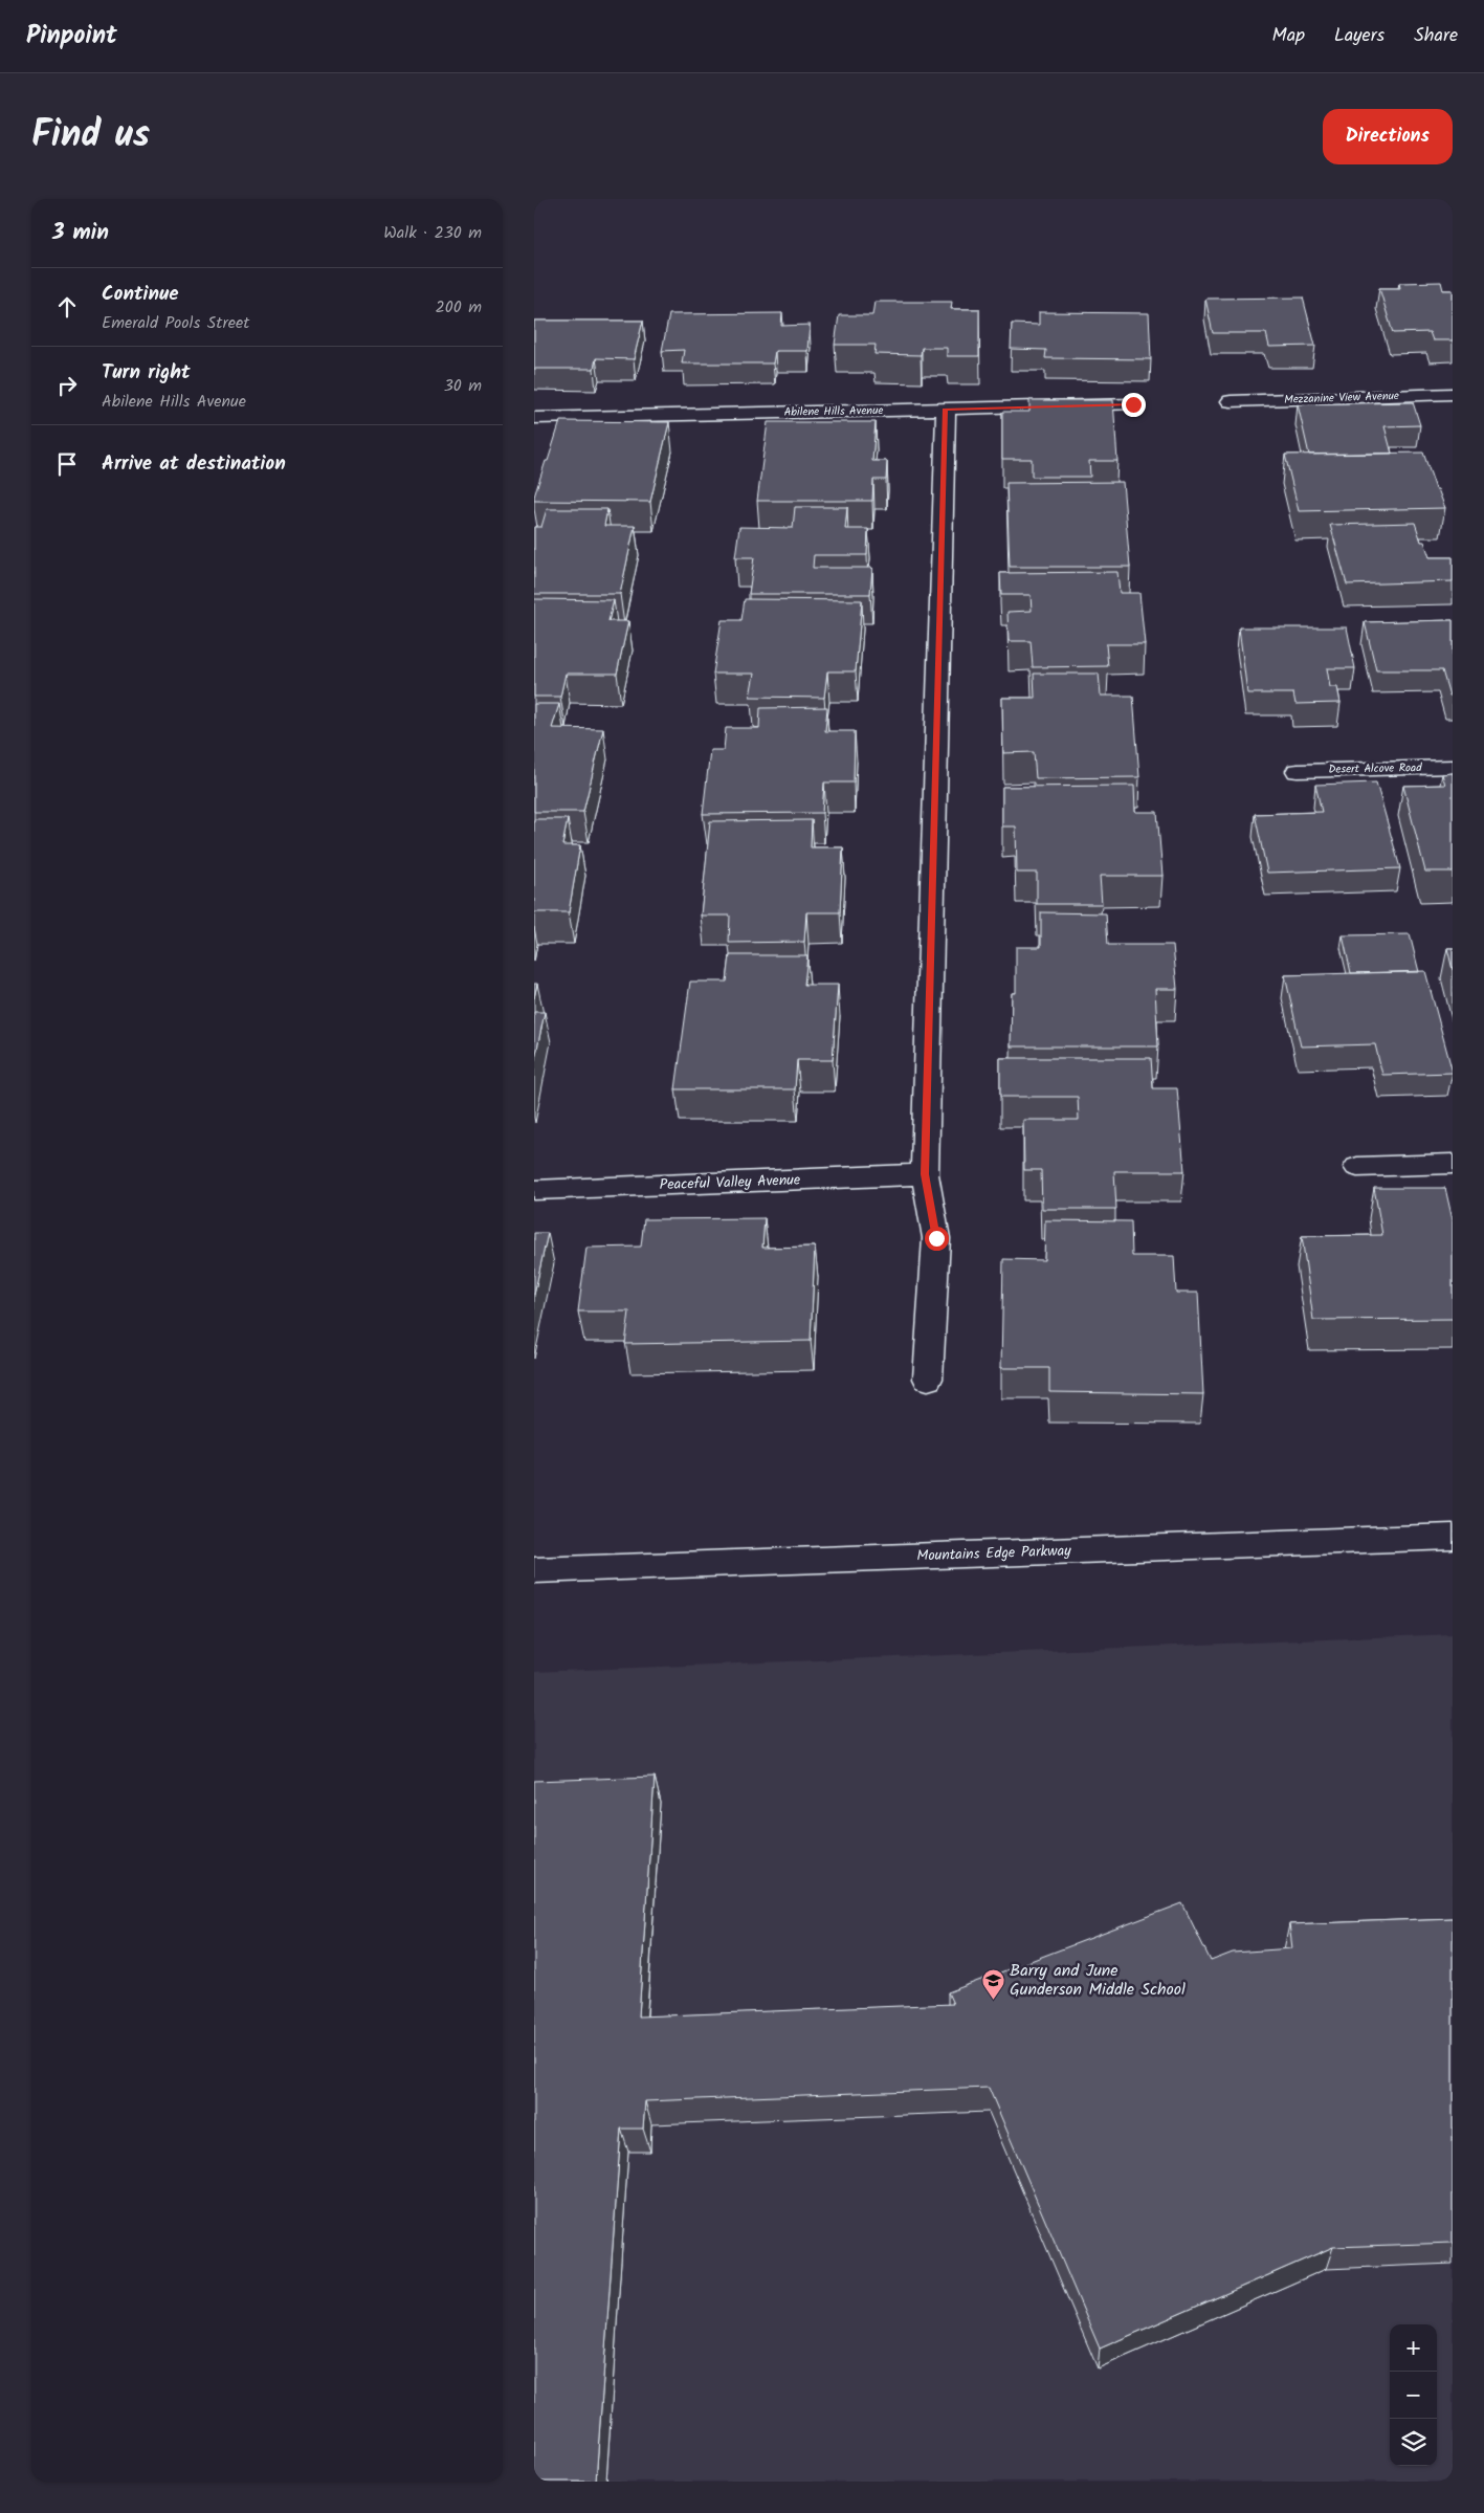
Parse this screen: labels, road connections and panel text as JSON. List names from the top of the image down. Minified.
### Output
{"streets":{"street":["Mezzanine View Avenue","Abilene Hills Avenue","Desert Alcove Road","Peaceful Valley Avenue","Mountains Edge Parkway"]},"places":{"school or university":["Barry and June Gunderson Middle School"]},"page":{"header":"Pinpoint","nav":["Map","Layers","Share"],"title":"Find us","buttons":"Directions","heading":["3 min","Walk · 230 m"],"list":[["Continue","Emerald Pools Street","200 m"],["Turn right","Abilene Hills Avenue","30 m"],"Arrive at destination"],"map_buttons":["+","−"]}}
